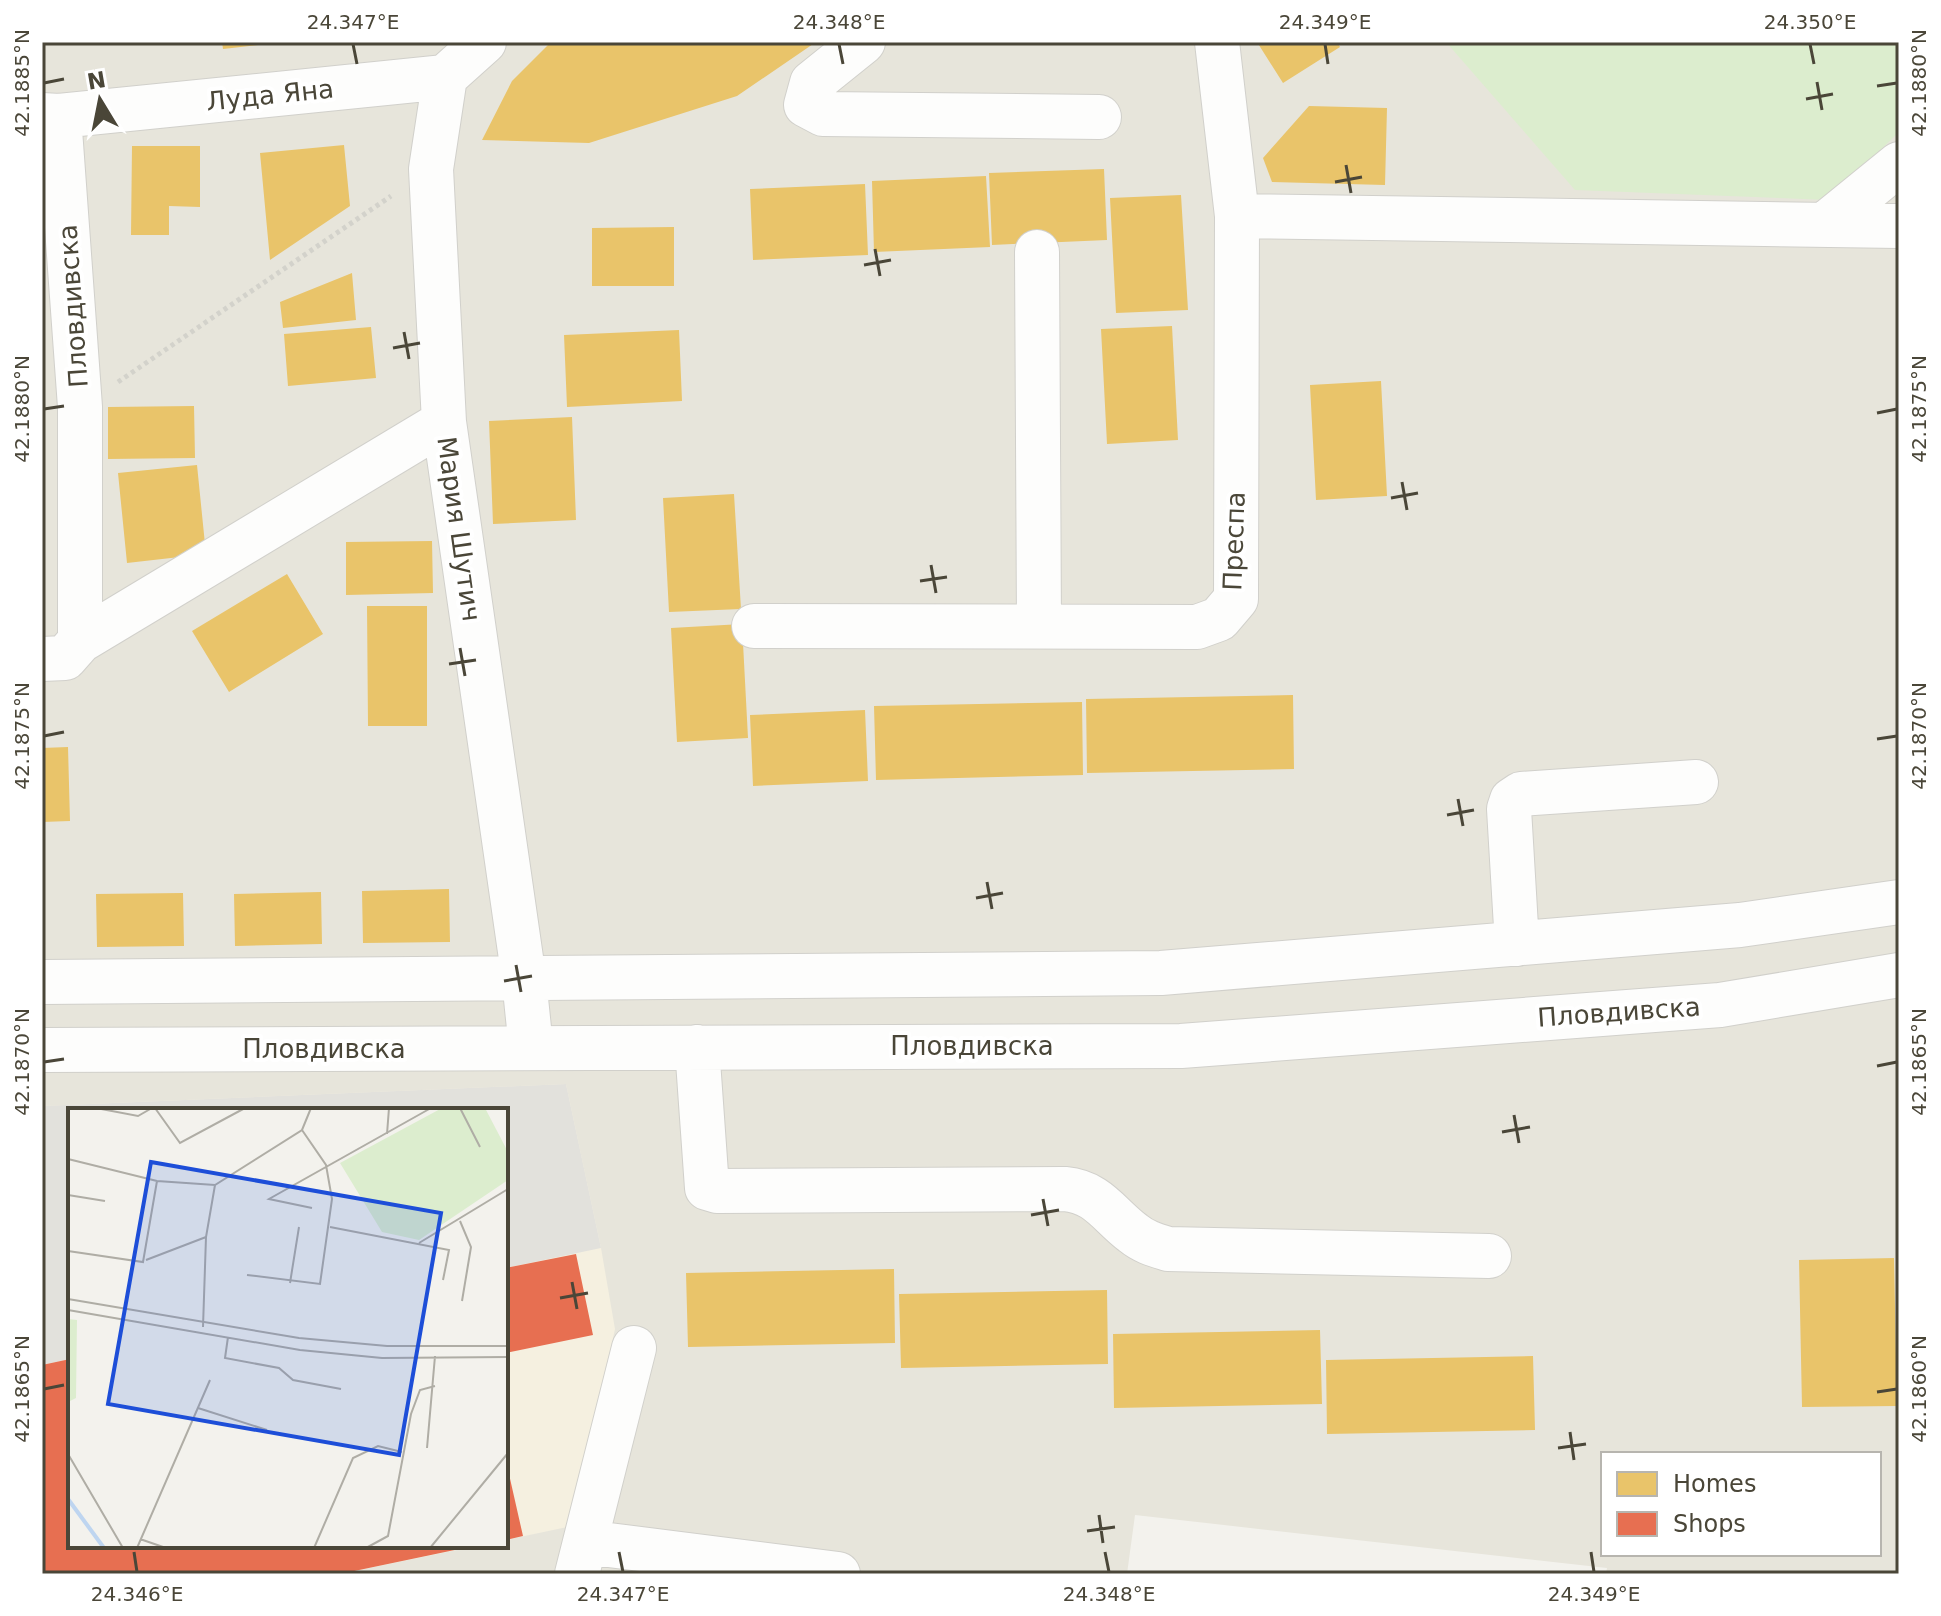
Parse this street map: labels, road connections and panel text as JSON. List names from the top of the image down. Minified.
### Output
{"streets":{"street":["Луда Яна","Пловдивска","Мария Шутич","Преспа"]},"crossings":[["Луда Яна","Пловдивска"],["Луда Яна","Мария Шутич"],["Пловдивска","Мария Шутич"]],"legend":["Homes","Shops"],"north":"top","coordinates":["24.347°E","24.348°E","24.349°E","24.350°E","42.1880°N","42.1885°N","42.1875°N","42.1870°N","42.1865°N","42.1860°N","24.346°E"]}
